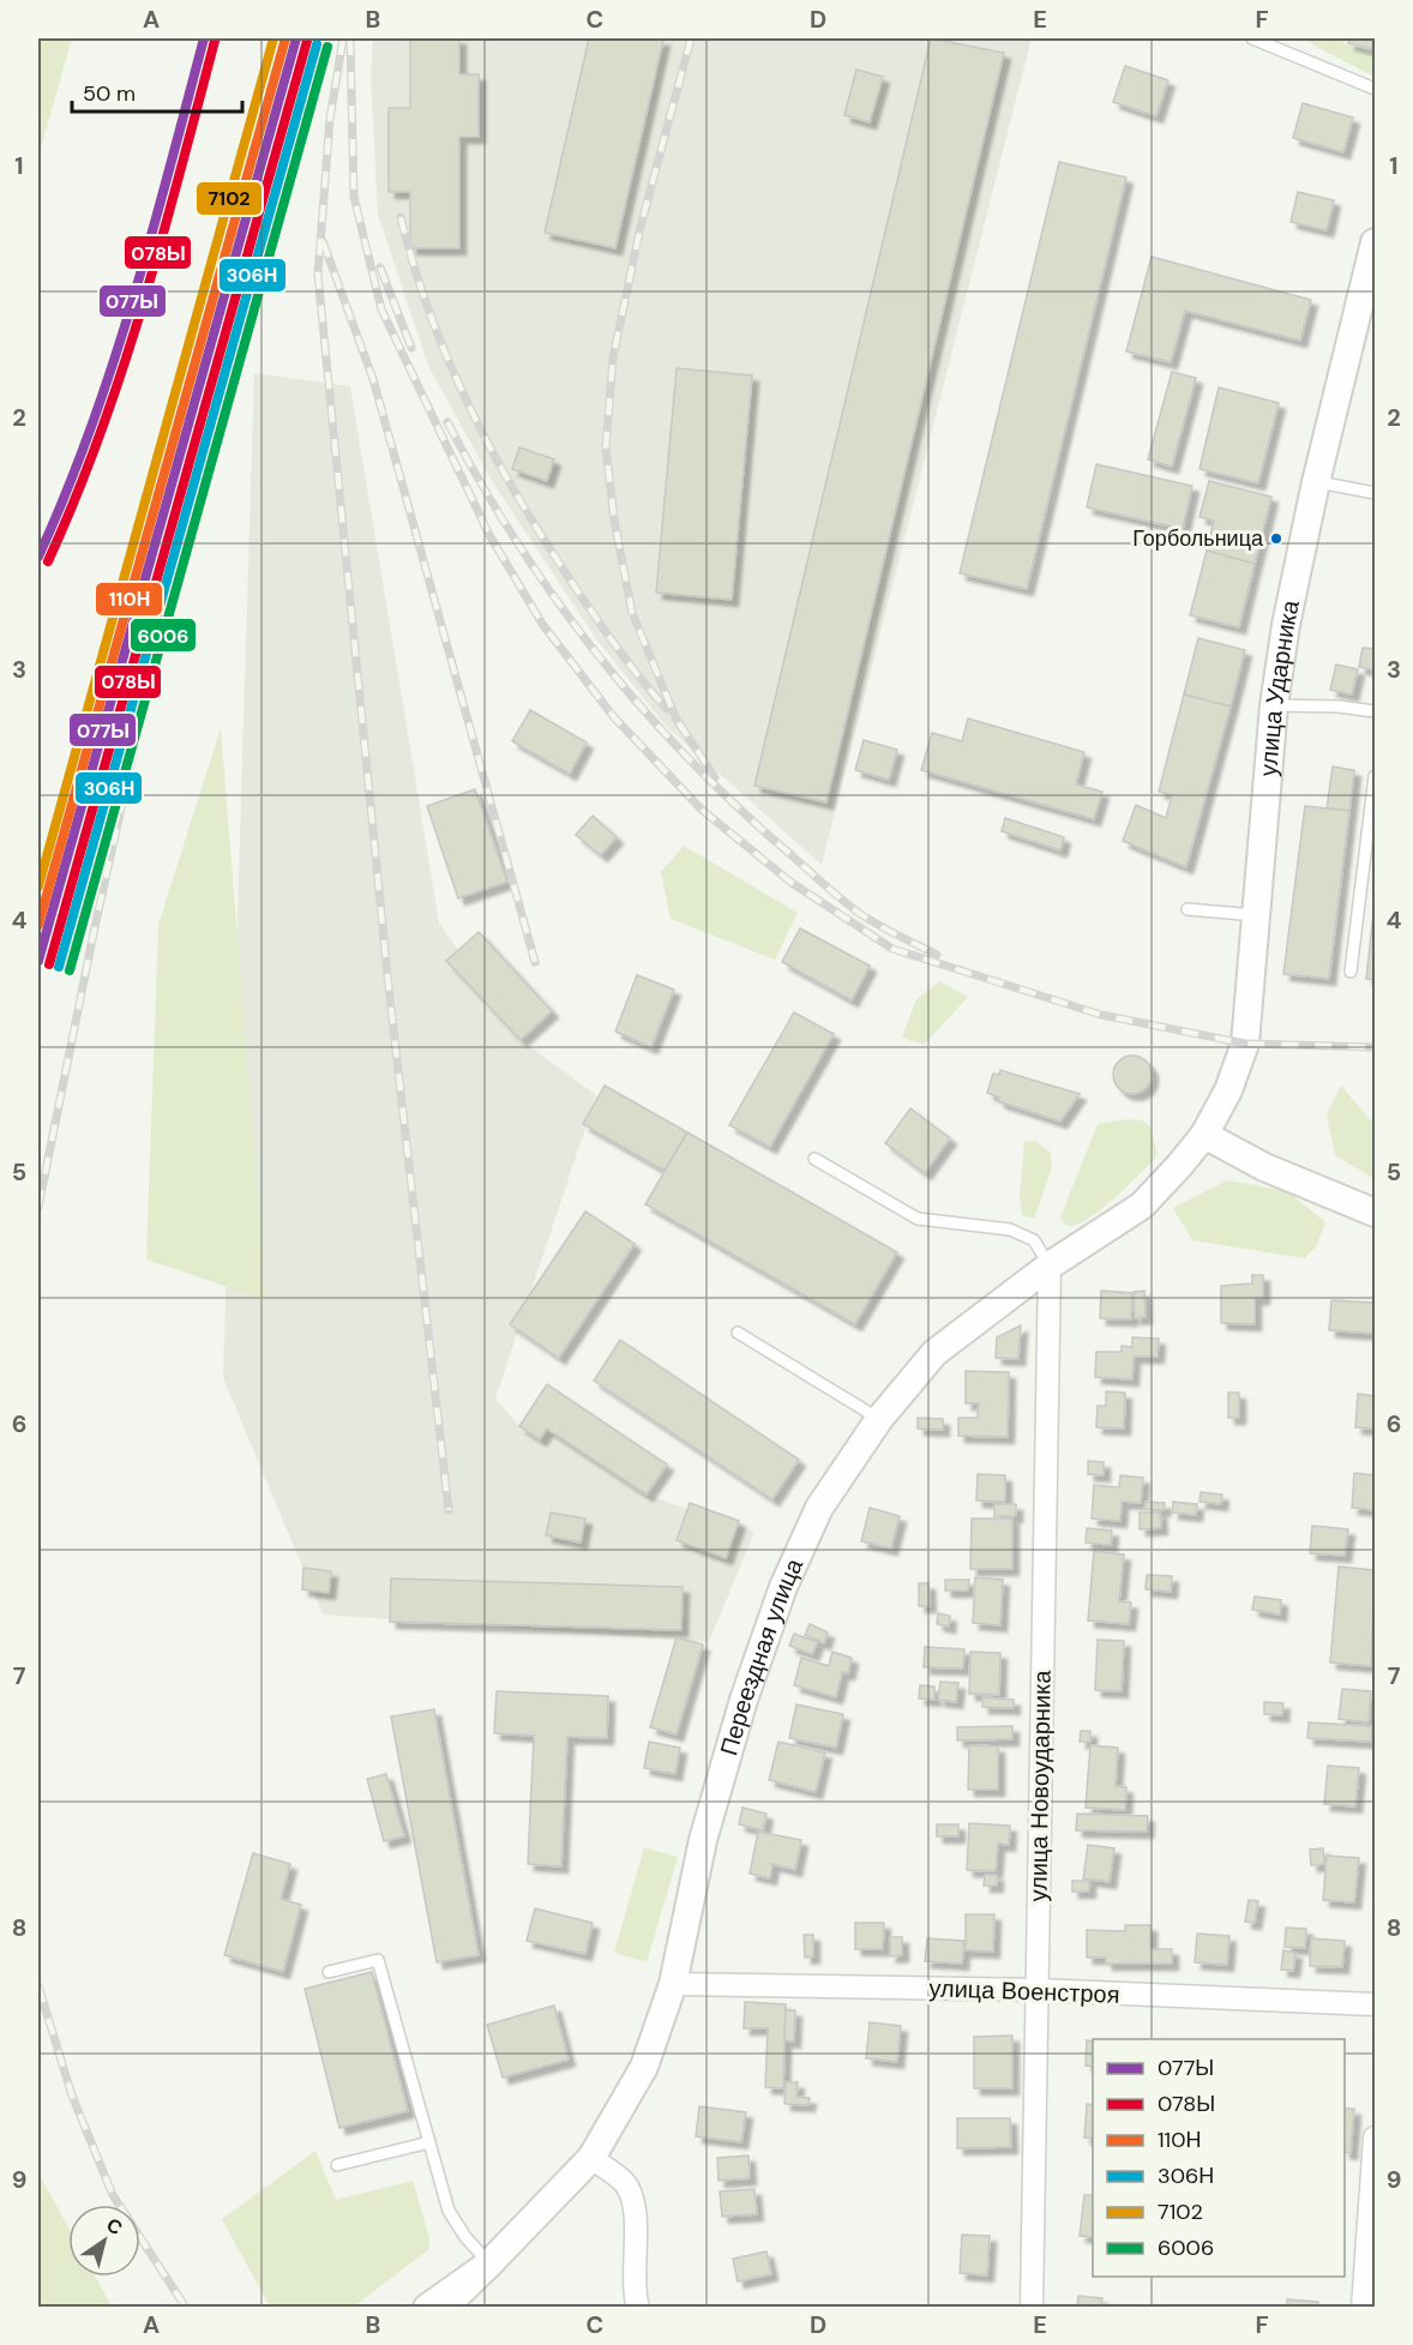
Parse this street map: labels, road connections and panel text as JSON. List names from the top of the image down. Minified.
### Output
{"streets":{"street":["улица Ударника","Переездная улица","улица Новоударника","улица Военстроя"]},"crossings":[["улица Ударника","Переездная улица"],["Переездная улица","улица Новоударника"],["Переездная улица","улица Военстроя"],["улица Новоударника","улица Военстроя"]],"places":["Горбольница"],"lines":["transit line 077Ы","transit line 110Н","transit line 7102","transit line 078Ы","transit line 306Н","transit line 6006"],"legend":["077Ы","078Ы","110Н","306Н","7102","6006"],"scale_bar":"50 m","north":"top right","grid":{"columns":["A","B","C","D","E","F"],"rows":["1","2","3","4","5","6","7","8","9"]}}
